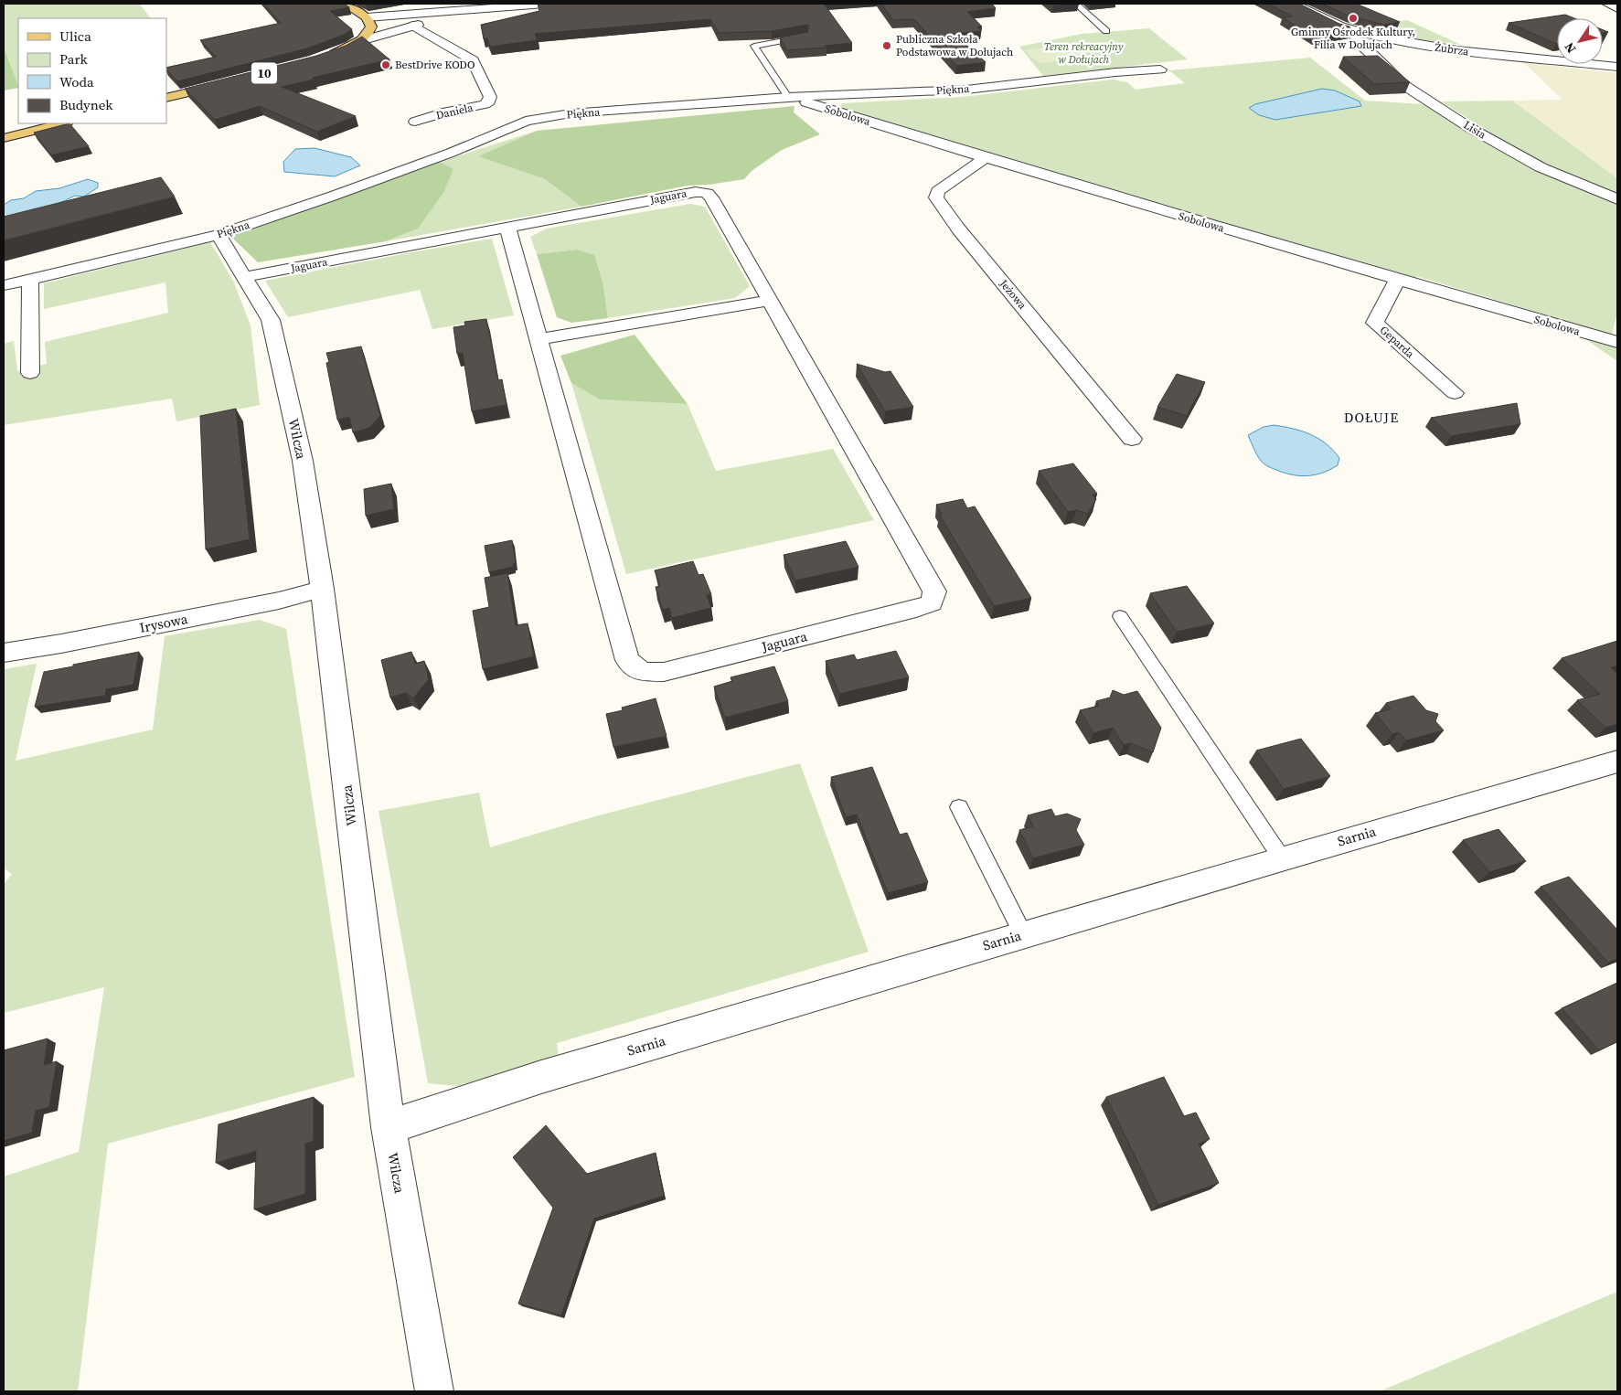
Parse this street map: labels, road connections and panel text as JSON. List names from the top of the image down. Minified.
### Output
{"streets":{"main road":["10"],"street":["Żubrza","Piękna","Daniela","Sobolowa","Lisia","Jaguara","Jeżowa","Geparda","Wilcza","Irysowa","Sarnia"]},"crossings":[["Żubrza","Lisia"],["Piękna","Sobolowa"],["Piękna","Wilcza"],["Sobolowa","Jeżowa"],["Sobolowa","Geparda"],["Jaguara","Wilcza"],["Wilcza","Irysowa"],["Wilcza","Sarnia"]],"districts":["DOŁUJE"],"parks":["Teren rekreacyjny w Dołujach"],"places":["Gminny Ośrodek Kultury, Filia w Dołujach","Publiczna Szkoła Podstawowa w Dołujach","BestDrive KODO"],"legend":["Ulica","Park","Woda","Budynek"],"north":"bottom left"}
